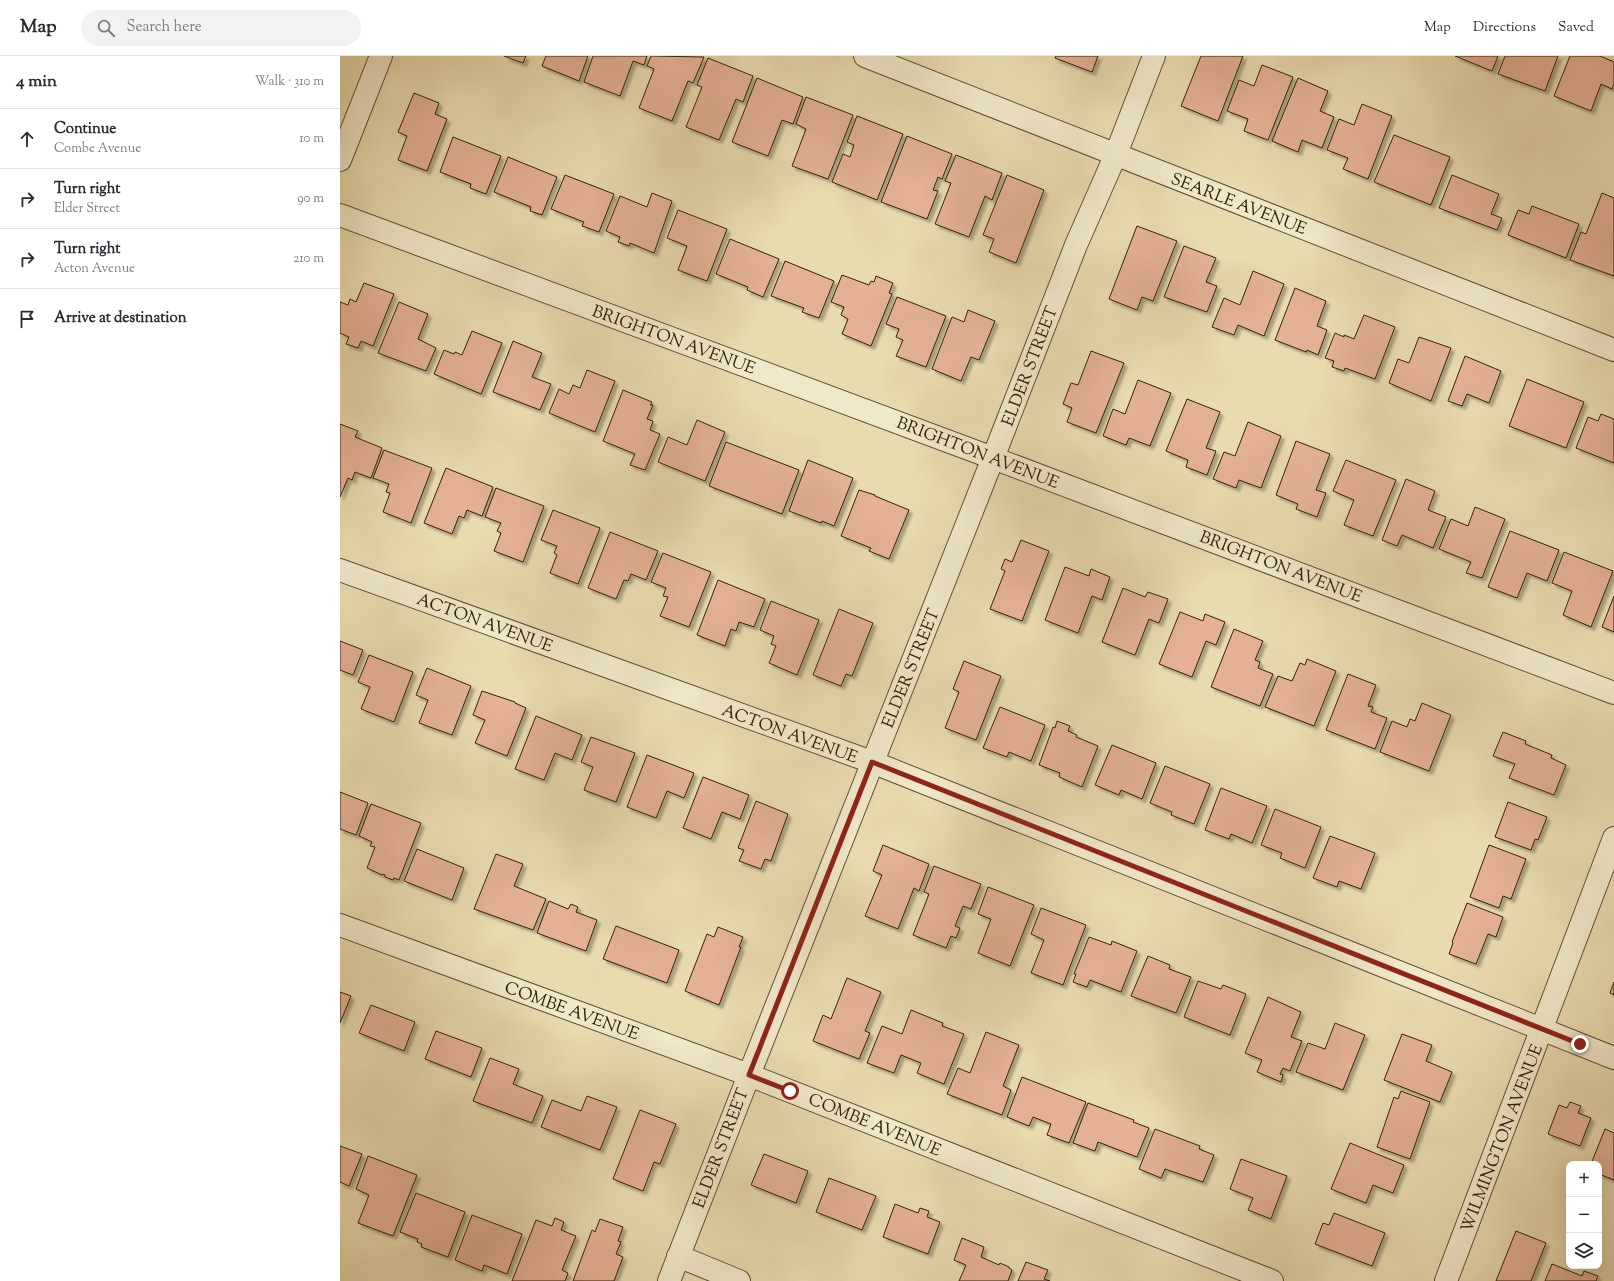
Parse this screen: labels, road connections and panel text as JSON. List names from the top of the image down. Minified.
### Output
{"streets":{"street":["SEARLE AVENUE","BRIGHTON AVENUE","ELDER STREET","ACTON AVENUE","COMBE AVENUE","WILMINGTON AVENUE"]},"crossings":[["SEARLE AVENUE","ELDER STREET"],["BRIGHTON AVENUE","ELDER STREET"],["ELDER STREET","ACTON AVENUE"],["ELDER STREET","COMBE AVENUE"],["ACTON AVENUE","WILMINGTON AVENUE"]],"page":{"header":"Map","search":"Search here","nav":["Map","Directions","Saved"],"heading":["4 min","Walk · 310 m"],"list":[["Continue","Combe Avenue","10 m"],["Turn right","Elder Street","90 m"],["Turn right","Acton Avenue","210 m"],"Arrive at destination"],"map_buttons":["+","−"]}}
